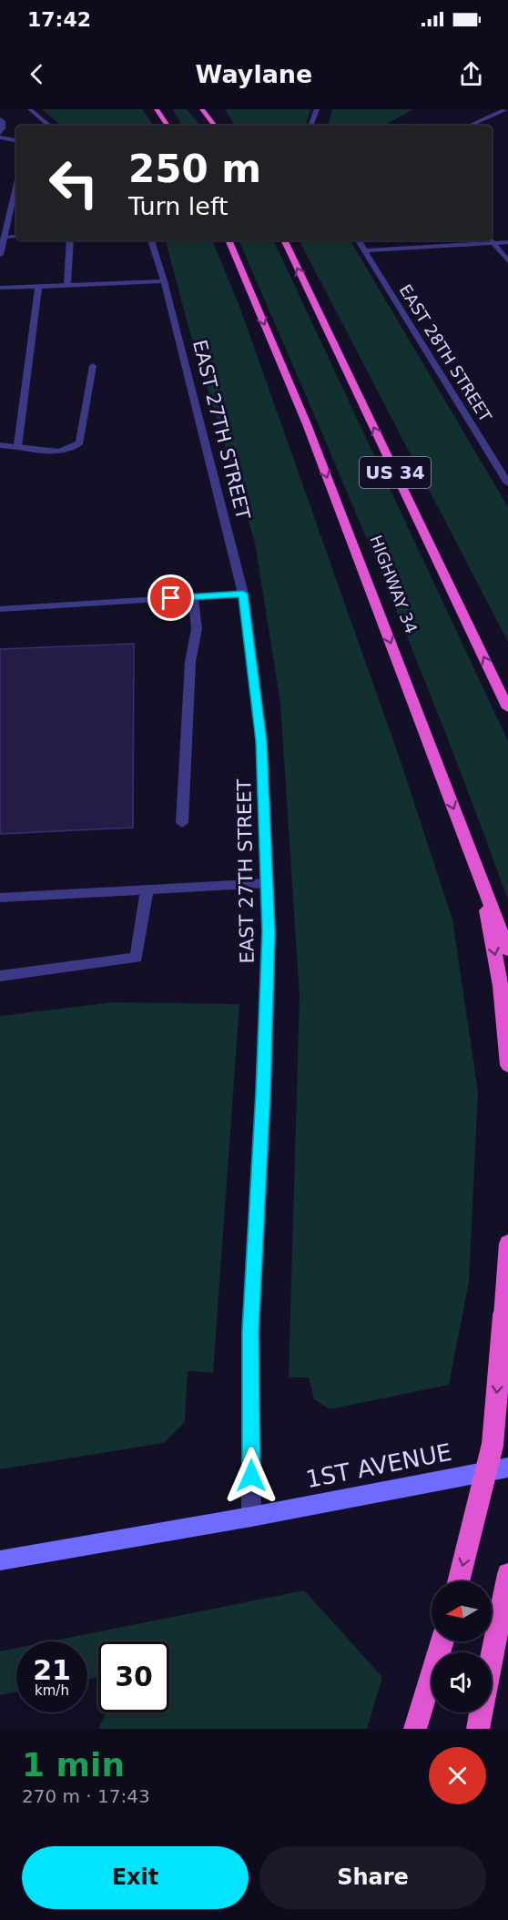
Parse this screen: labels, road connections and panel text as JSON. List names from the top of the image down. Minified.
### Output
{"streets":{"highway":["US 34","HIGHWAY 34"],"main road":["1ST AVENUE"],"street":["EAST 28TH STREET","EAST 27TH STREET"]},"crossings":[["EAST 27TH STREET","1ST AVENUE"]],"north":"left","page":{"status":"17:42","header":"Waylane","turn":["250 m","Turn left"],"speed":"21 km/h","limit":"30","heading":["1 min","270 m · 17:43"],"buttons":["Exit","Share"]}}
